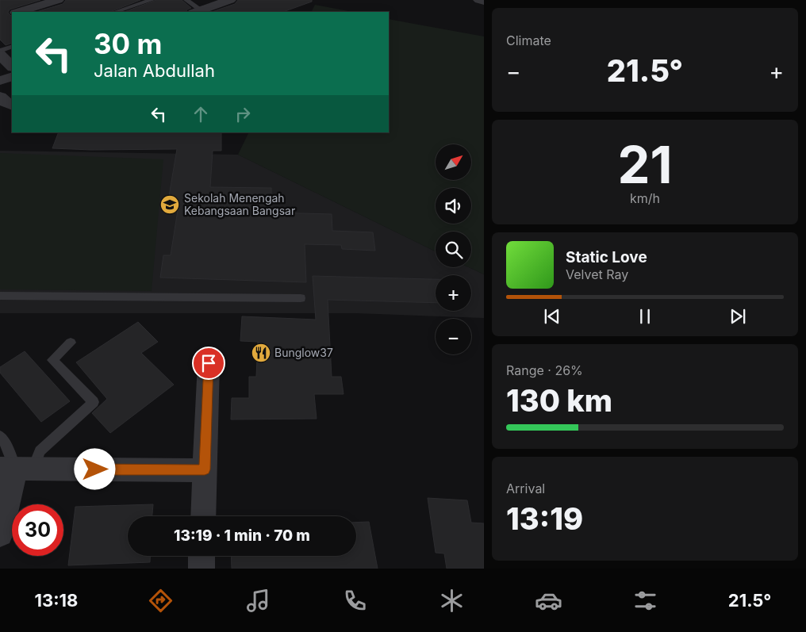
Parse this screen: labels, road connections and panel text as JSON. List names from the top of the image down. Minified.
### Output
{"places":{"school or university":["Sekolah Menengah Kebangsaan Bangsar"],"restaurant":["Bunglow37"]},"north":"top right","page":{"tile":["Climate",["21","km/h"],["Range · 26%","130 km"],["Arrival","13:19"]],"turn":["30 m","Jalan Abdullah"],"heat":["−","21.5°","+"],"map_buttons":["+","−"],"song":["Static Love","Velvet Ray"],"limit":"30","trip":"13:19 · 1 min · 70 m","tabs":["13:18","21.5°"]}}
